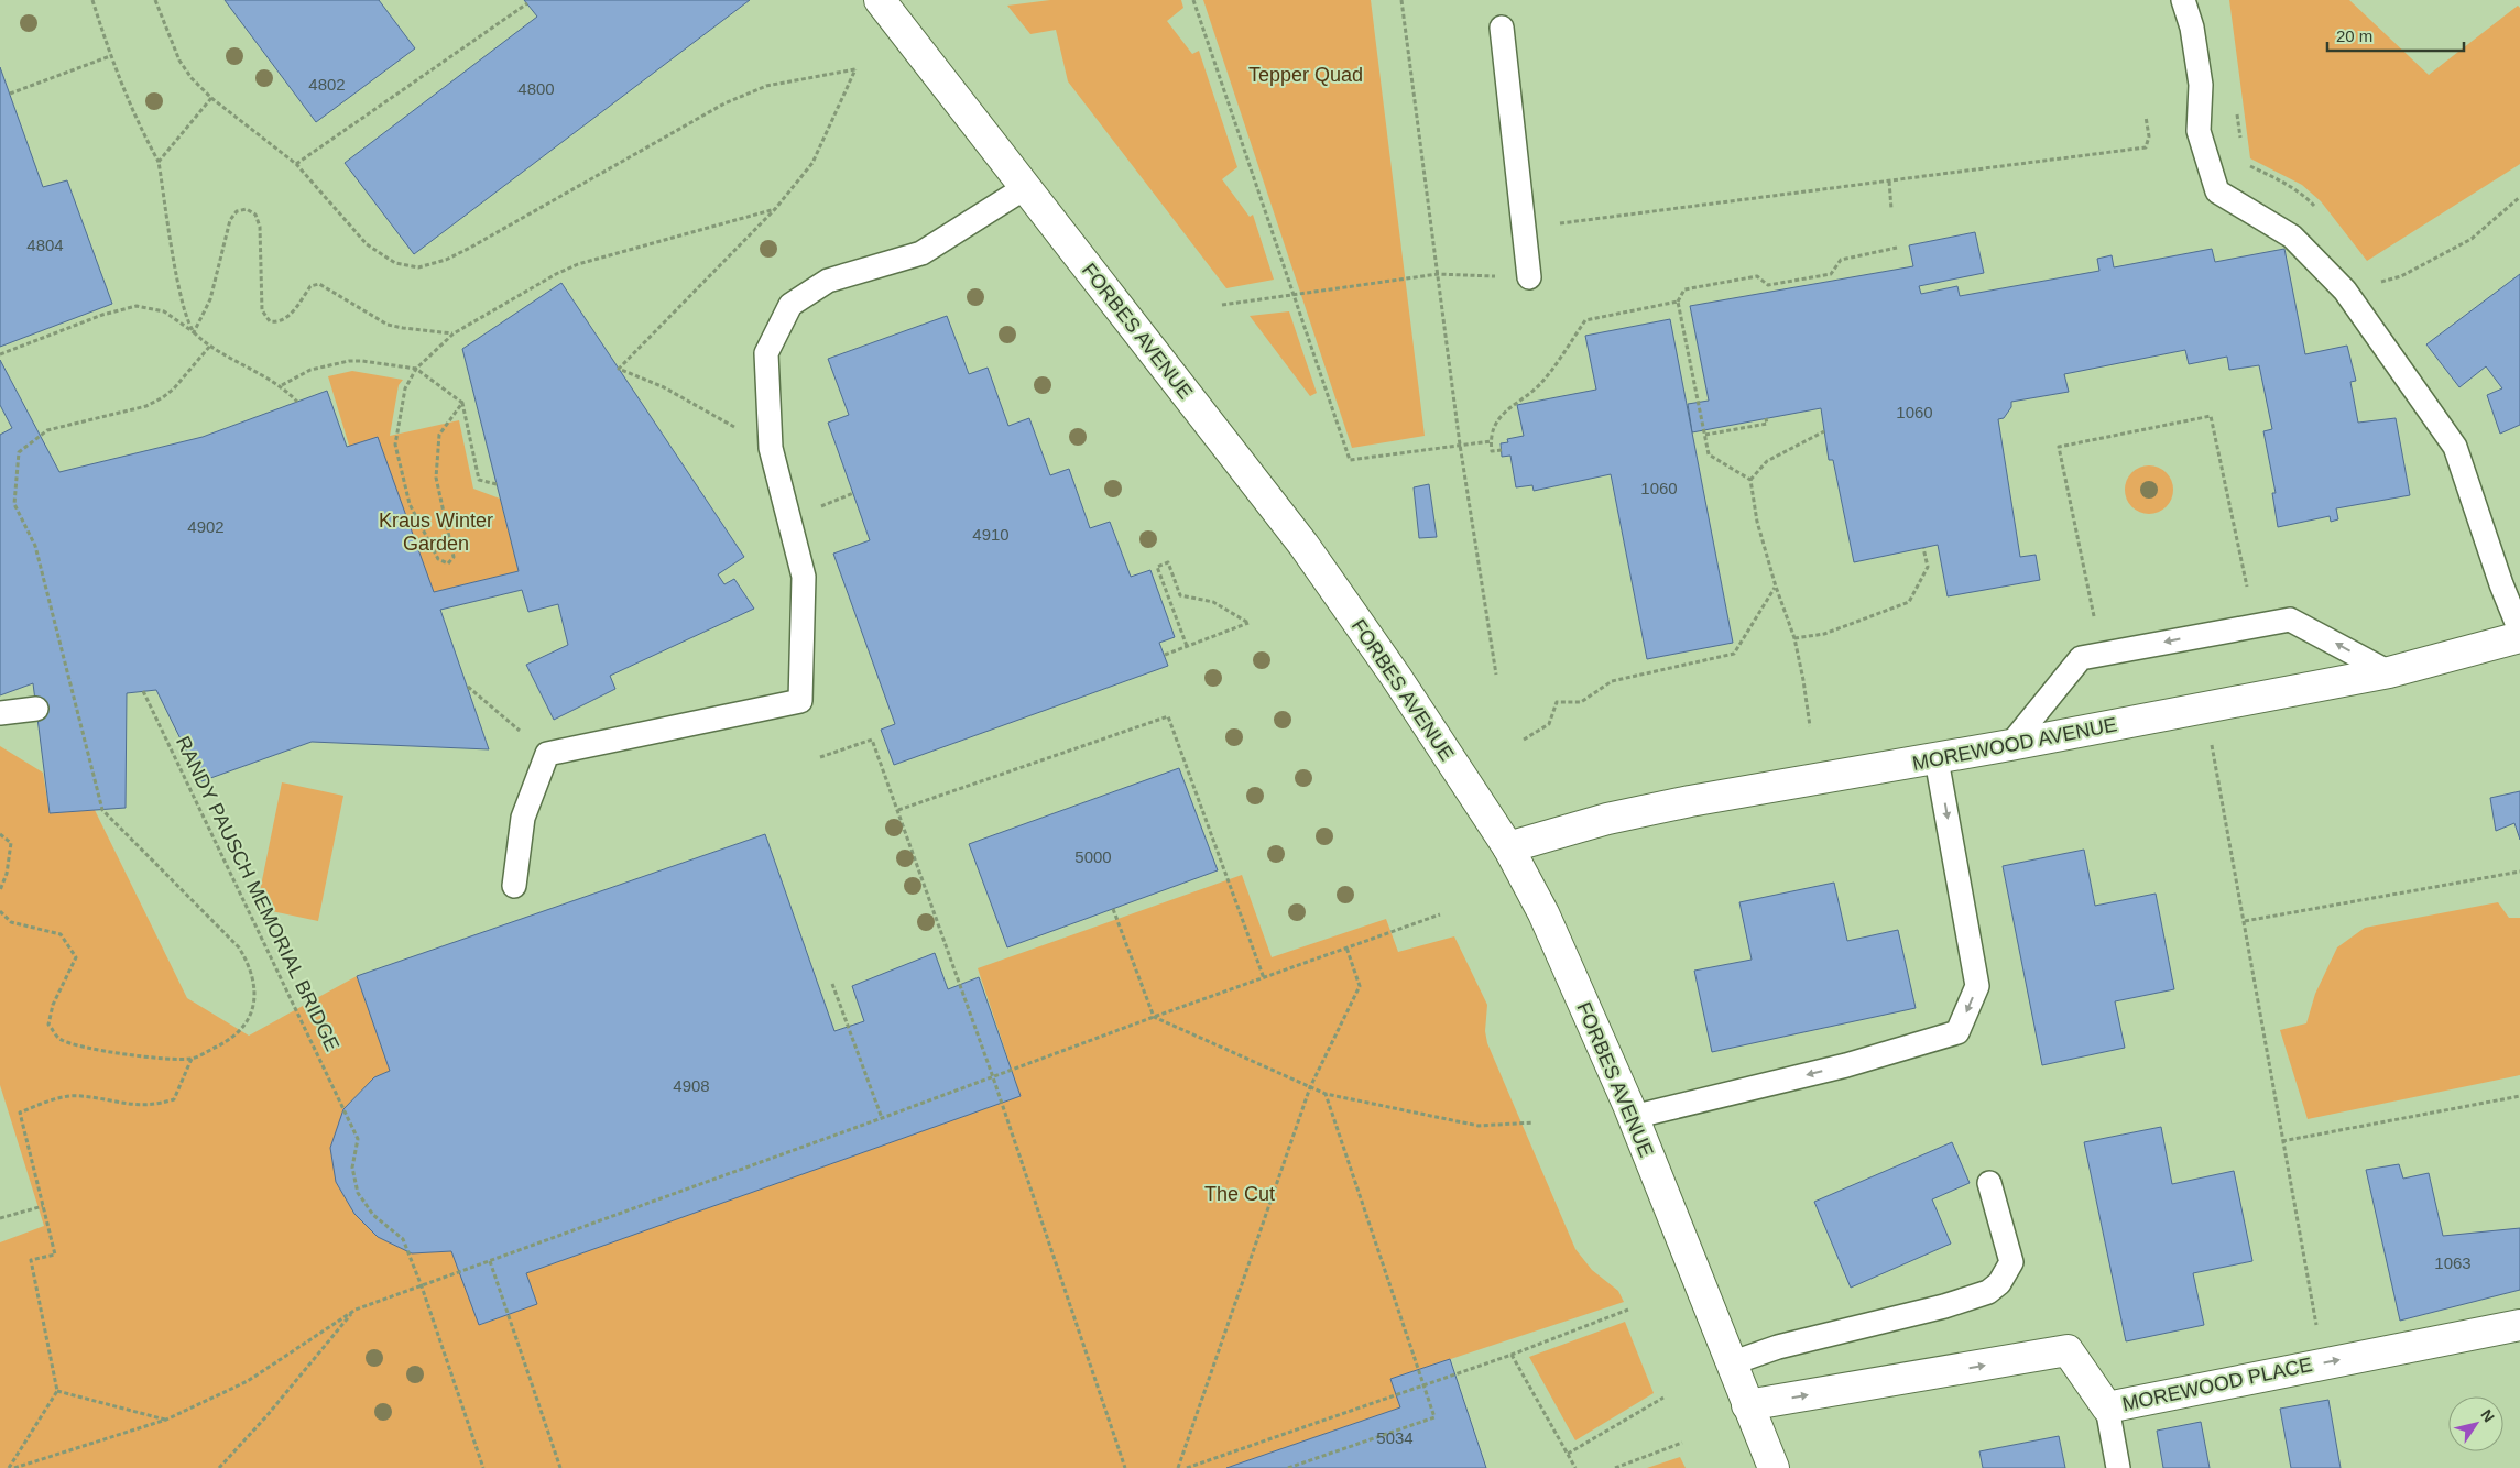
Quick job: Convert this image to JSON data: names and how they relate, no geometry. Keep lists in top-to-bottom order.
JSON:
{
  "streets": {
    "main road": ["FORBES AVENUE", "MOREWOOD AVENUE", "MOREWOOD PLACE"],
    "path": ["RANDY PAUSCH MEMORIAL BRIDGE"]
  },
  "crossings": [
    ["FORBES AVENUE", "MOREWOOD AVENUE"],
    ["FORBES AVENUE", "MOREWOOD PLACE"]
  ],
  "one_way": ["MOREWOOD PLACE"],
  "parks": ["Tepper Quad", "Kraus Winter Garden", "The Cut"],
  "house_numbers": [
    "4802",
    "4800",
    "4804",
    "1060",
    "1060",
    "4902",
    "4910",
    "5000",
    "4908",
    "1063",
    "5034"
  ],
  "scale_bar": "20 m",
  "north": "top right"
}
